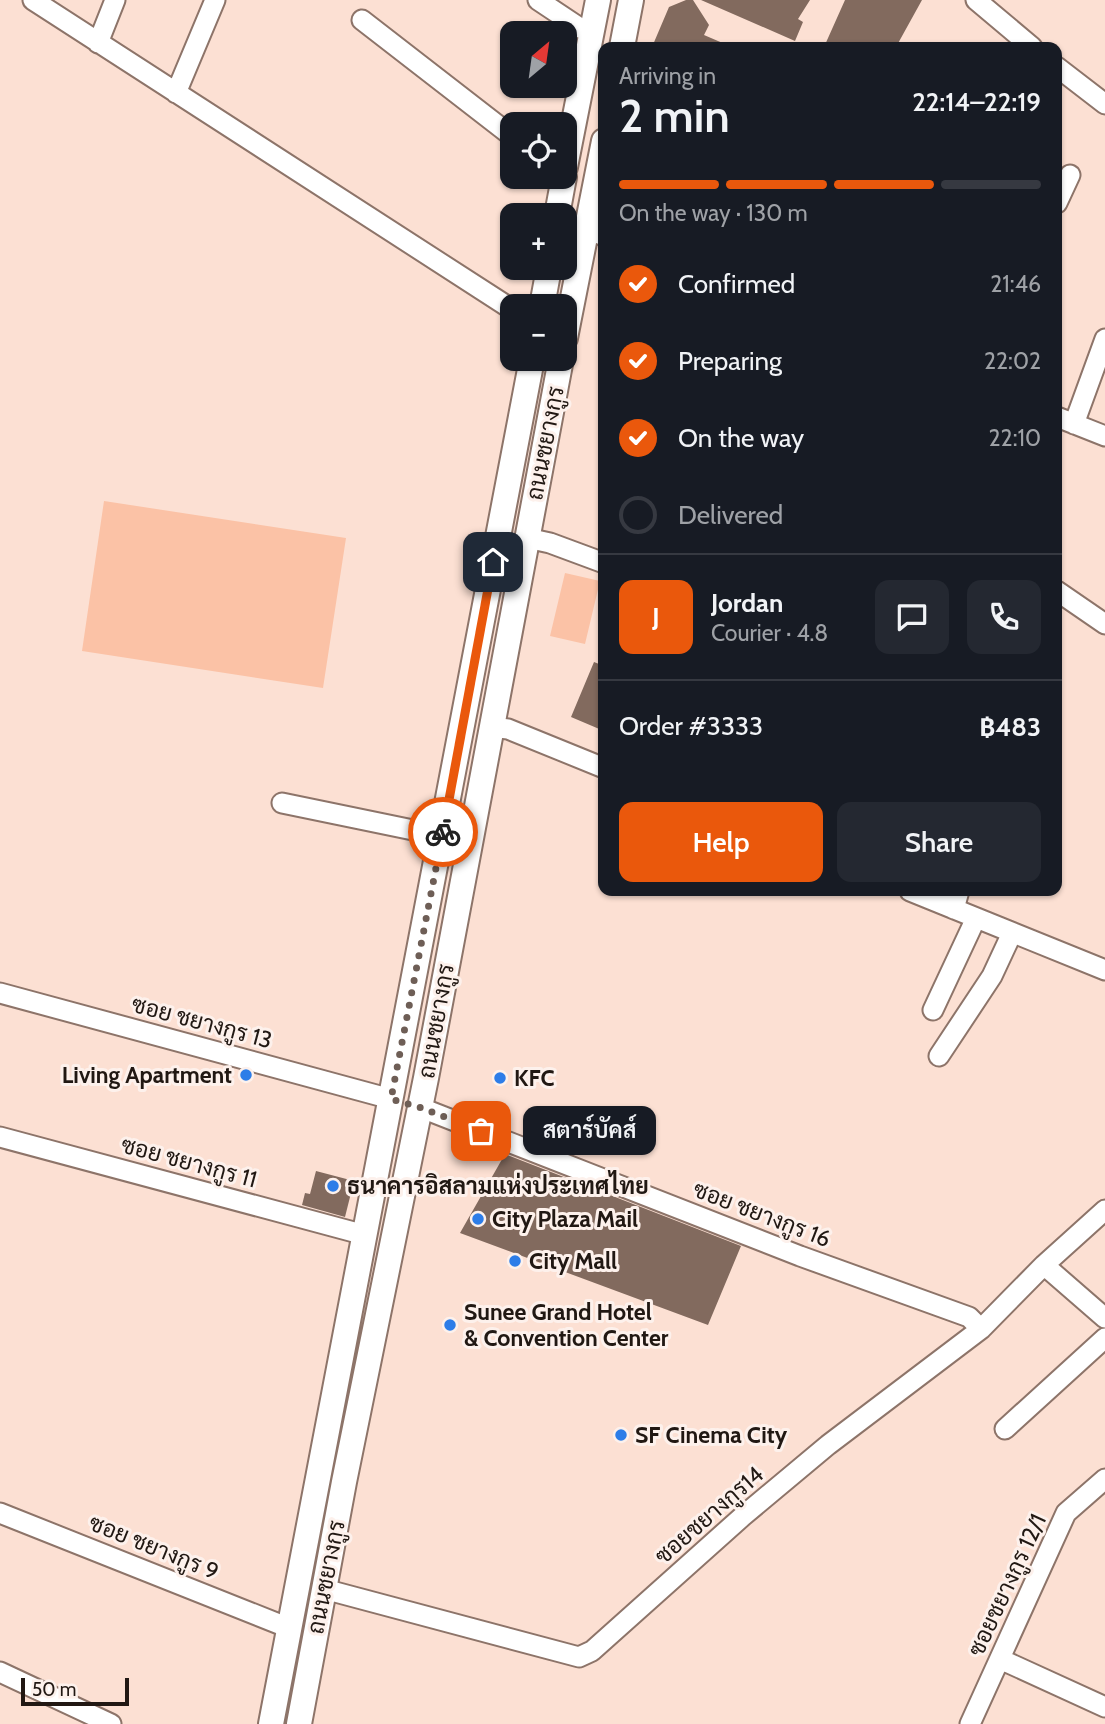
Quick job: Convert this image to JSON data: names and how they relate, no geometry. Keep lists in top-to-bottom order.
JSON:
{
  "streets": {
    "main road": ["ถนนชยางกูร"],
    "street": [
      "ซอย ชยางกูร 13",
      "ซอย ชยางกูร 11",
      "ซอย ชยางกูร 16",
      "ซอยชยางกูร14",
      "ซอย ชยางกูร 9",
      "ซอยชยางกูร 12/1"
    ]
  },
  "crossings": [
    ["ถนนชยางกูร", "ซอย ชยางกูร 13"],
    ["ถนนชยางกูร", "ซอย ชยางกูร 11"],
    ["ถนนชยางกูร", "ซอย ชยางกูร 16"],
    ["ถนนชยางกูร", "ซอยชยางกูร14"],
    ["ถนนชยางกูร", "ซอย ชยางกูร 9"],
    ["ซอย ชยางกูร 16", "ซอยชยางกูร14"]
  ],
  "places": [
    "Living Apartment",
    "KFC",
    "สตาร์บัคส์",
    "ธนาคารอิสลามแห่งประเทศไทย",
    "City Plaza Mail",
    "City Mall",
    "Sunee Grand Hotel & Convention Center",
    "SF Cinema City"
  ],
  "scale_bar": "50 m",
  "north": "top right",
  "page": {
    "map_buttons": ["+", "−"],
    "heading": ["2 min", "Arriving in", "22:14–22:19"],
    "panel": [
      "Jordan",
      "Courier · 4.8",
      "Order #3333",
      "฿483"
    ],
    "bar": "On the way · 130 m",
    "list": [
      ["Confirmed", "21:46"],
      ["Preparing", "22:02"],
      ["On the way", "22:10"],
      "Delivered"
    ],
    "round": "J",
    "buttons": ["Help", "Share"],
    "bubble": "สตาร์บัคส์",
    "scale": "50 m"
  }
}
